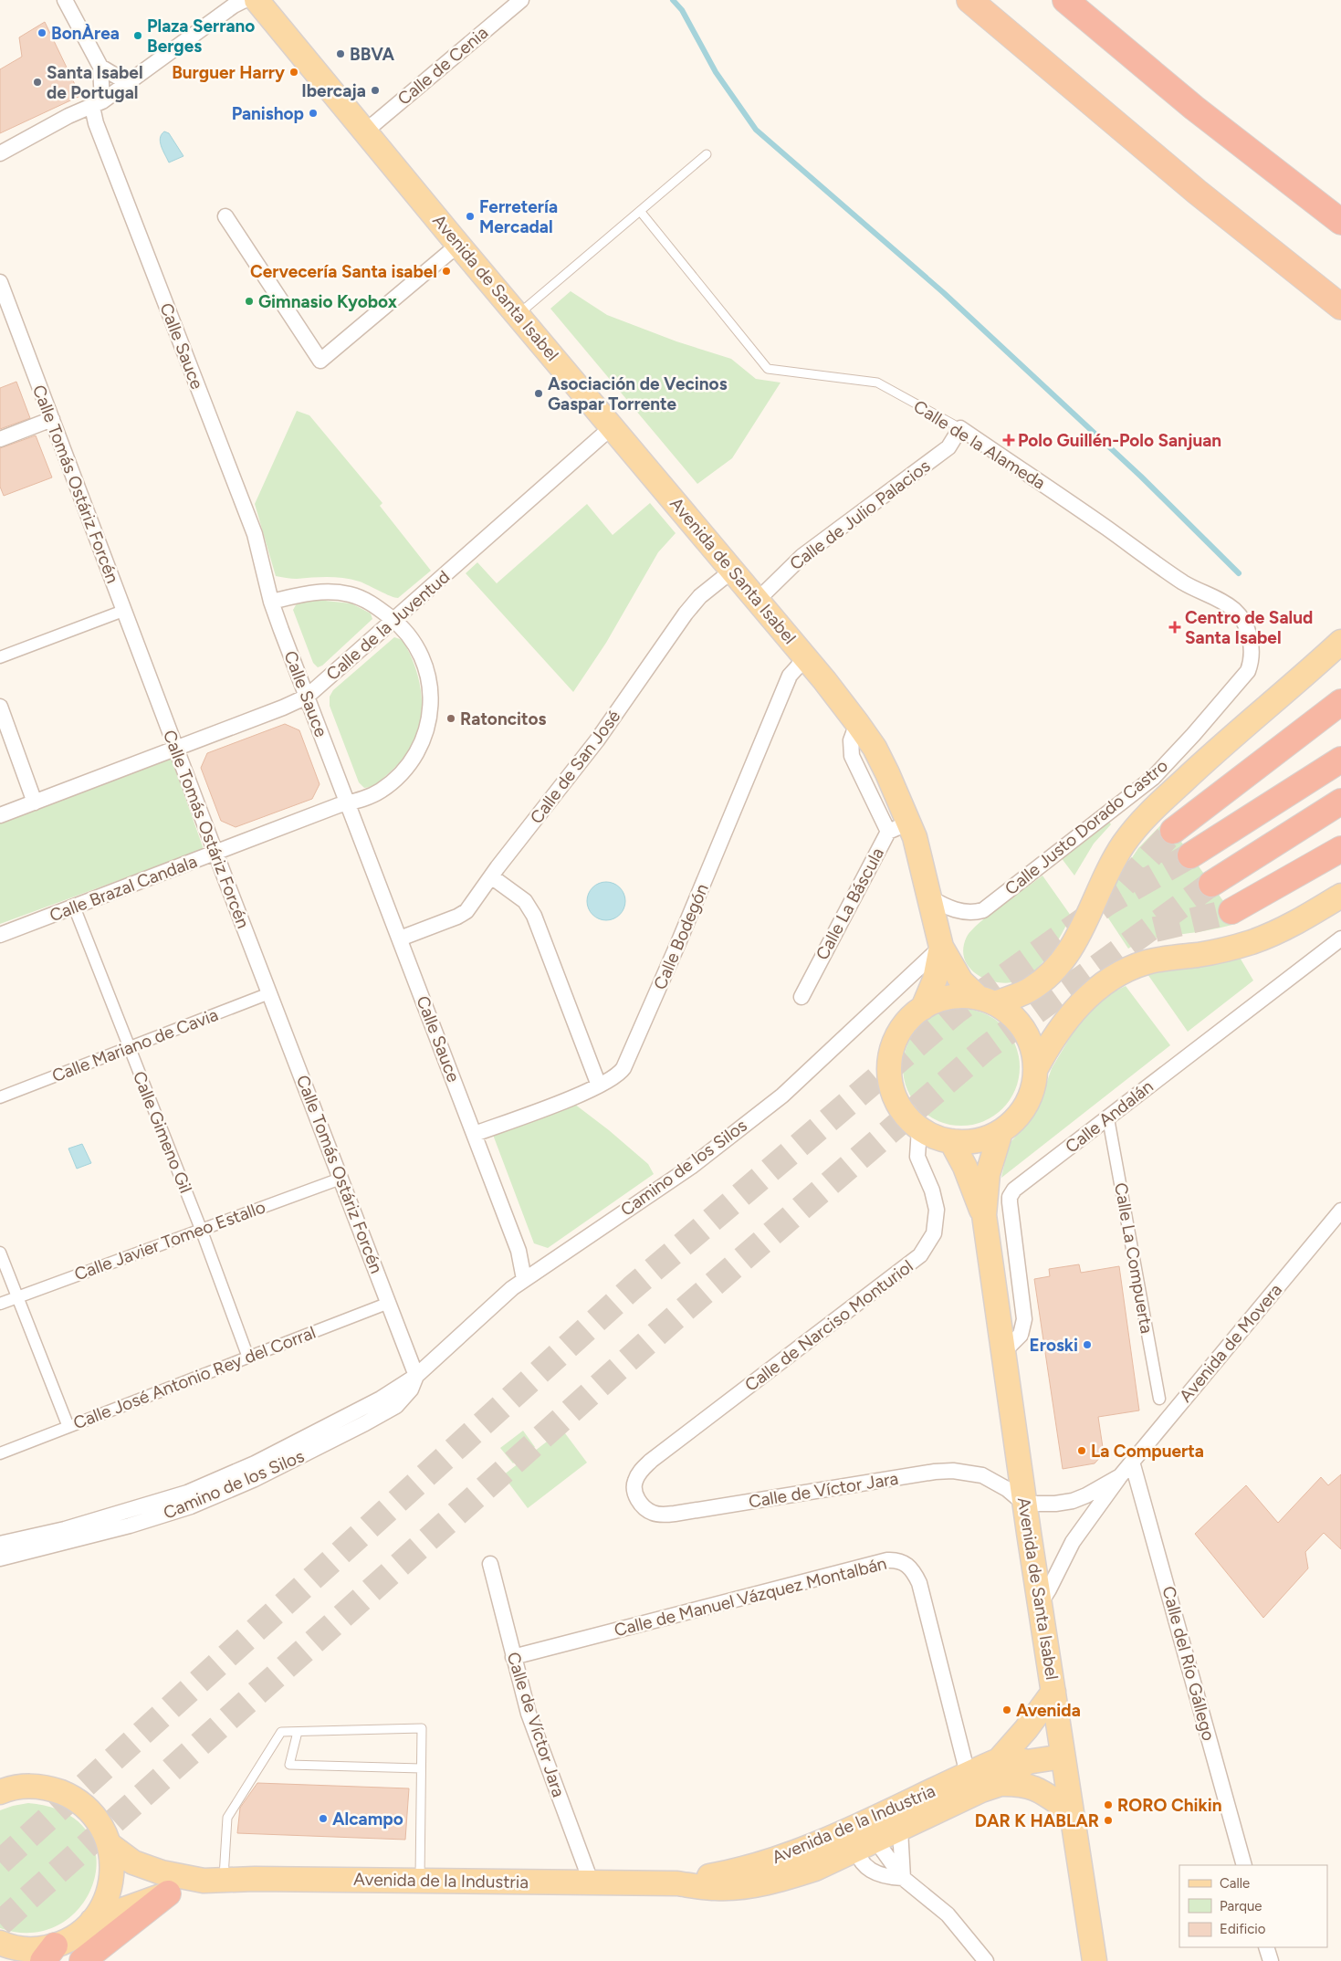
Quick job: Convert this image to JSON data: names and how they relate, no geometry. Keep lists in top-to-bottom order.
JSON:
{
  "streets": {
    "main road": ["Avenida de Santa Isabel", "Avenida de la Industria"],
    "street": [
      "Calle de Cenia",
      "Calle Sauce",
      "Calle de la Alameda",
      "Calle Tomás Ostáriz Forcén",
      "Calle de Julio Palacios",
      "Calle de la Juventud",
      "Calle de San José",
      "Calle Justo Dorado Castro",
      "Calle Brazal Candala",
      "Calle La Báscula",
      "Calle Bodegón",
      "Calle Mariano de Cavia",
      "Calle Andalán",
      "Calle Gimeno Gil",
      "Camino de los Silos",
      "Calle Javier Tomeo Estallo",
      "Calle La Compuerta",
      "Calle de Narciso Monturiol",
      "Avenida de Movera",
      "Calle José Antonio Rey del Corral",
      "Calle de Víctor Jara",
      "Calle de Manuel Vázquez Montalbán",
      "Calle del Río Gállego"
    ]
  },
  "crossings": [
    ["Calle de Cenia", "Avenida de Santa Isabel"],
    ["Avenida de Santa Isabel", "Calle de Julio Palacios"],
    ["Avenida de Santa Isabel", "Calle de la Juventud"],
    ["Avenida de Santa Isabel", "Calle de San José"],
    ["Avenida de Santa Isabel", "Calle Justo Dorado Castro"],
    ["Avenida de Santa Isabel", "Calle La Báscula"],
    ["Avenida de Santa Isabel", "Calle Bodegón"],
    ["Avenida de Santa Isabel", "Calle Andalán"],
    ["Avenida de Santa Isabel", "Camino de los Silos"],
    ["Avenida de Santa Isabel", "Calle de Narciso Monturiol"],
    ["Avenida de Santa Isabel", "Avenida de Movera"],
    ["Avenida de Santa Isabel", "Calle de Víctor Jara"],
    ["Avenida de Santa Isabel", "Avenida de la Industria"],
    ["Calle Sauce", "Calle de la Juventud"],
    ["Calle Sauce", "Calle de San José"],
    ["Calle Sauce", "Calle Brazal Candala"],
    ["Calle Sauce", "Calle Bodegón"],
    ["Calle Sauce", "Camino de los Silos"],
    ["Calle de la Alameda", "Calle de Julio Palacios"],
    ["Calle de la Alameda", "Calle Justo Dorado Castro"],
    ["Calle Tomás Ostáriz Forcén", "Calle de la Juventud"],
    ["Calle Tomás Ostáriz Forcén", "Calle Brazal Candala"],
    ["Calle Tomás Ostáriz Forcén", "Calle Mariano de Cavia"],
    ["Calle Tomás Ostáriz Forcén", "Camino de los Silos"],
    ["Calle Tomás Ostáriz Forcén", "Calle Javier Tomeo Estallo"],
    ["Calle Tomás Ostáriz Forcén", "Calle José Antonio Rey del Corral"],
    ["Calle de la Juventud", "Calle Brazal Candala"],
    ["Calle Brazal Candala", "Calle Gimeno Gil"],
    ["Calle Mariano de Cavia", "Calle Gimeno Gil"],
    ["Calle Andalán", "Calle La Compuerta"],
    ["Calle Gimeno Gil", "Calle Javier Tomeo Estallo"],
    ["Calle Gimeno Gil", "Calle José Antonio Rey del Corral"],
    ["Calle de Narciso Monturiol", "Calle de Víctor Jara"],
    ["Avenida de Movera", "Calle de Víctor Jara"],
    ["Avenida de Movera", "Calle del Río Gállego"],
    ["Calle de Víctor Jara", "Calle de Manuel Vázquez Montalbán"],
    ["Calle de Víctor Jara", "Avenida de la Industria"],
    ["Calle de Manuel Vázquez Montalbán", "Avenida de la Industria"]
  ],
  "places": {
    "other": [
      "BonÀrea",
      "Plaza Serrano Berges",
      "BBVA",
      "Burguer Harry",
      "Santa Isabel de Portugal",
      "Ibercaja",
      "Panishop",
      "Ferretería Mercadal",
      "Cervecería Santa isabel",
      "Gimnasio Kyobox",
      "Asociación de Vecinos Gaspar Torrente",
      "Ratoncitos",
      "Eroski",
      "La Compuerta",
      "Avenida",
      "RORO Chikin",
      "Alcampo",
      "DAR K HABLAR"
    ],
    "health": ["Polo Guillén-Polo Sanjuan", "Centro de Salud Santa Isabel"]
  },
  "legend": ["Calle", "Parque", "Edificio"]
}
